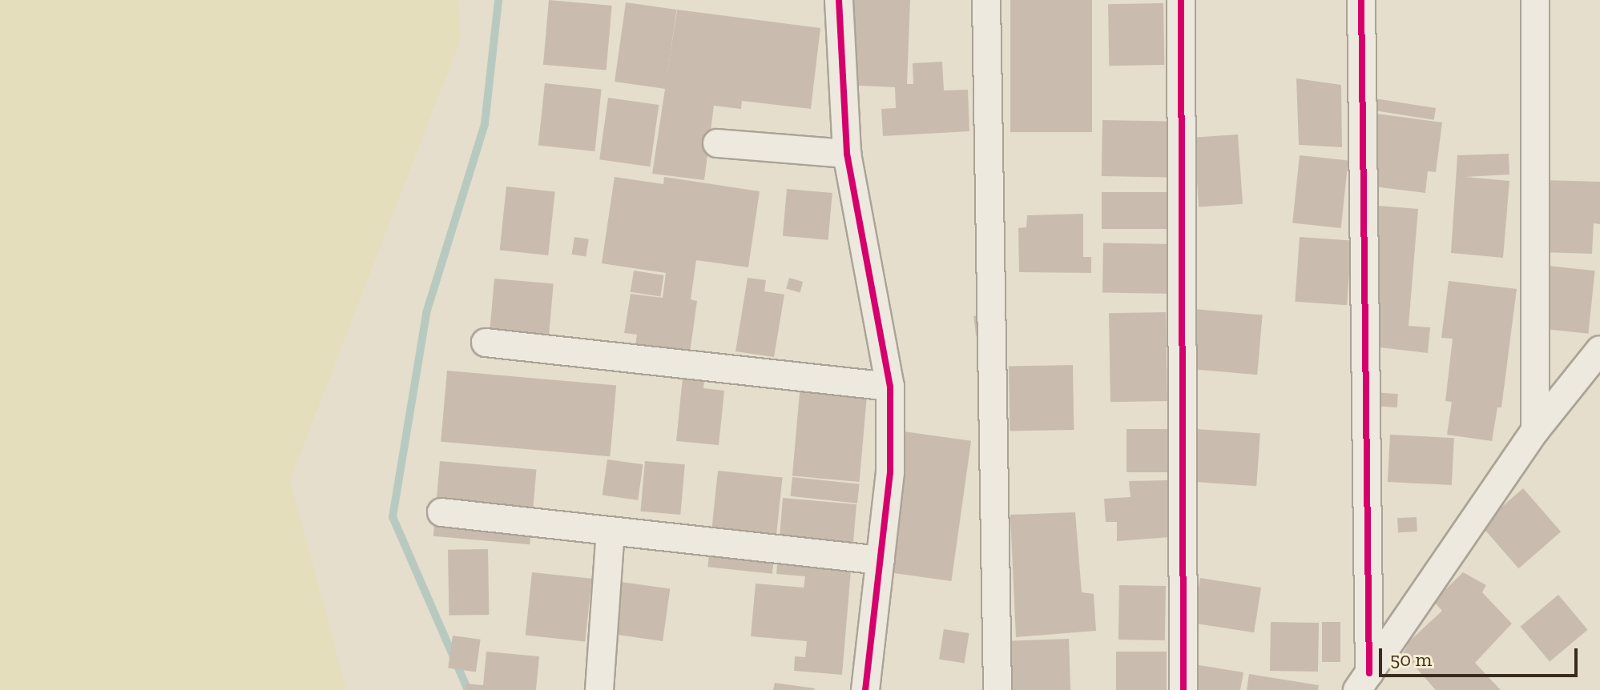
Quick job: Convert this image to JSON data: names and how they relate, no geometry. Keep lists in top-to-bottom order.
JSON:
{
  "scale_bar": "50 m"
}
